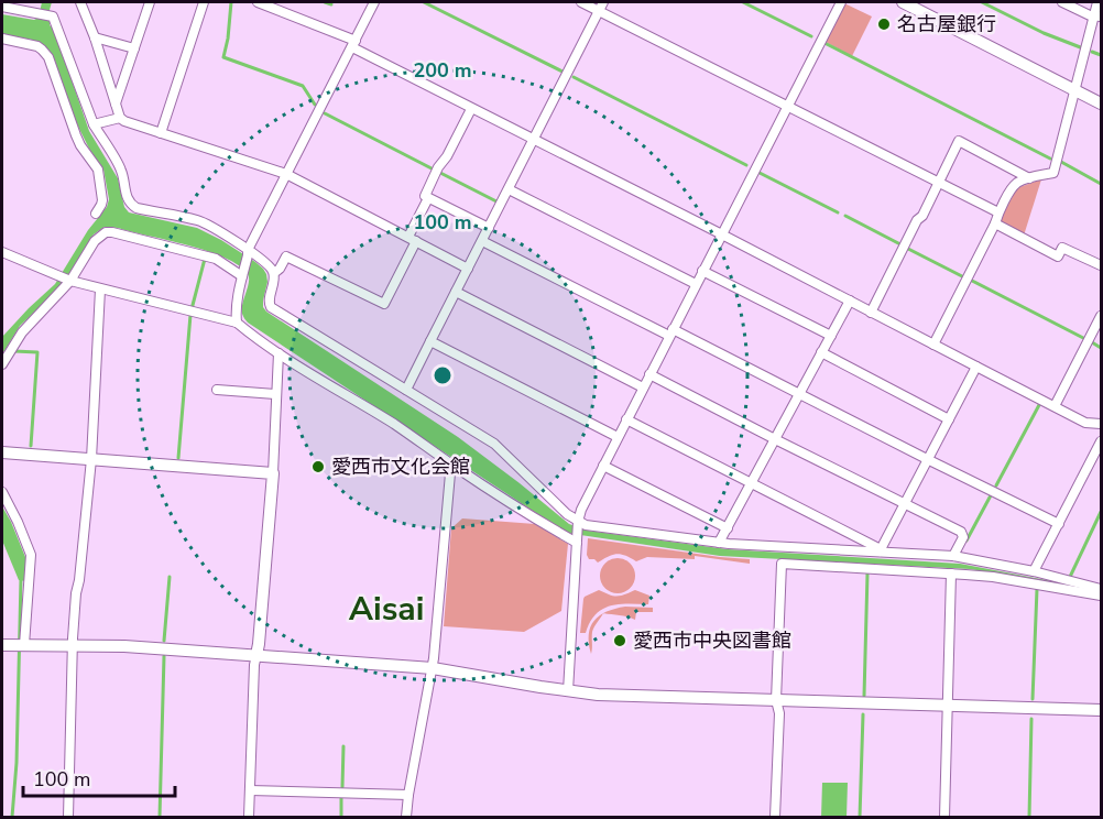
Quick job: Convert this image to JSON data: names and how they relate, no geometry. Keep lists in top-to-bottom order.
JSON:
{
  "districts": ["Aisai"],
  "places": ["名古屋銀行", "愛西市文化会館", "愛西市中央図書館"],
  "scale_bar": "100 m",
  "rings": ["200 m", "100 m"]
}
